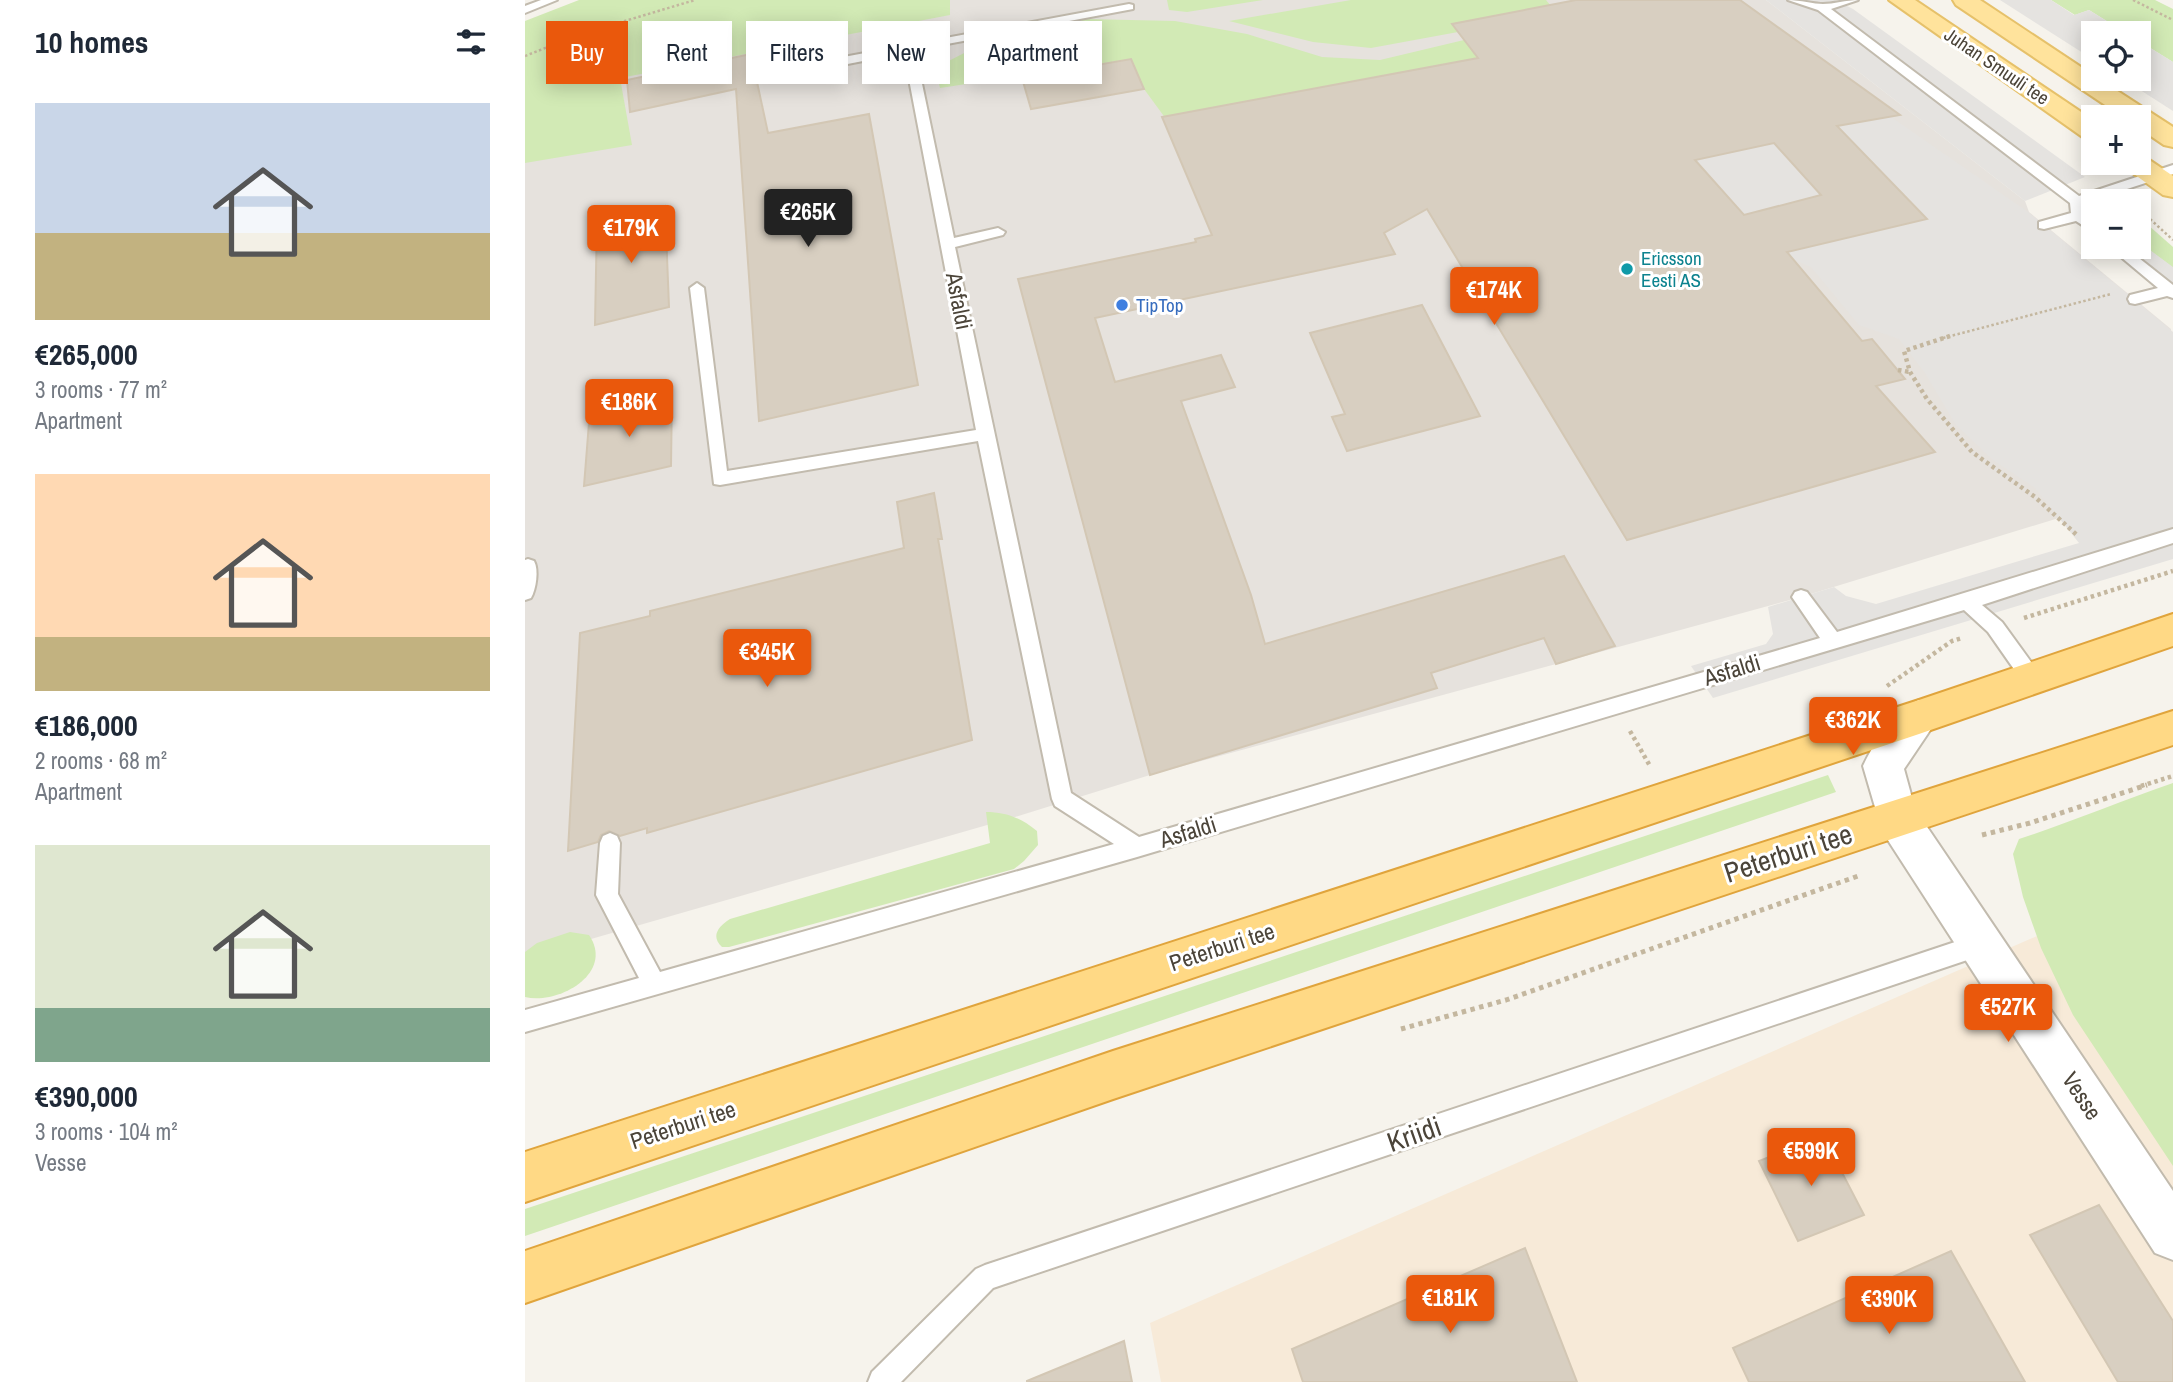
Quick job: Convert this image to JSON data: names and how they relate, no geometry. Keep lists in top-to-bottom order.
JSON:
{
  "streets": {
    "highway": ["Peterburi tee"],
    "main road": ["Juhan Smuuli tee"],
    "street": ["Vesse"],
    "lane": ["Asfaldi", "Kriidi"]
  },
  "crossings": [
    ["Peterburi tee", "Vesse"],
    ["Vesse", "Kriidi"]
  ],
  "places": ["Ericsson Eesti AS", "TipTop"],
  "page": {
    "heading": "10 homes",
    "map_buttons": ["+", "−"],
    "chip": [
      "Buy",
      "Rent",
      "Filters",
      "New",
      "Apartment"
    ],
    "list": [
      {
        "name": "€265,000",
        "note": "3 rooms · 77 m² · Apartment"
      },
      {
        "name": "€186,000",
        "note": "2 rooms · 68 m² · Apartment"
      },
      {
        "name": "€390,000",
        "note": "3 rooms · 104 m² · Vesse"
      }
    ],
    "price": [
      "€265K",
      "€179K",
      "€174K",
      "€186K",
      "€345K",
      "€362K",
      "€527K",
      "€599K",
      "€181K",
      "€390K"
    ]
  }
}
